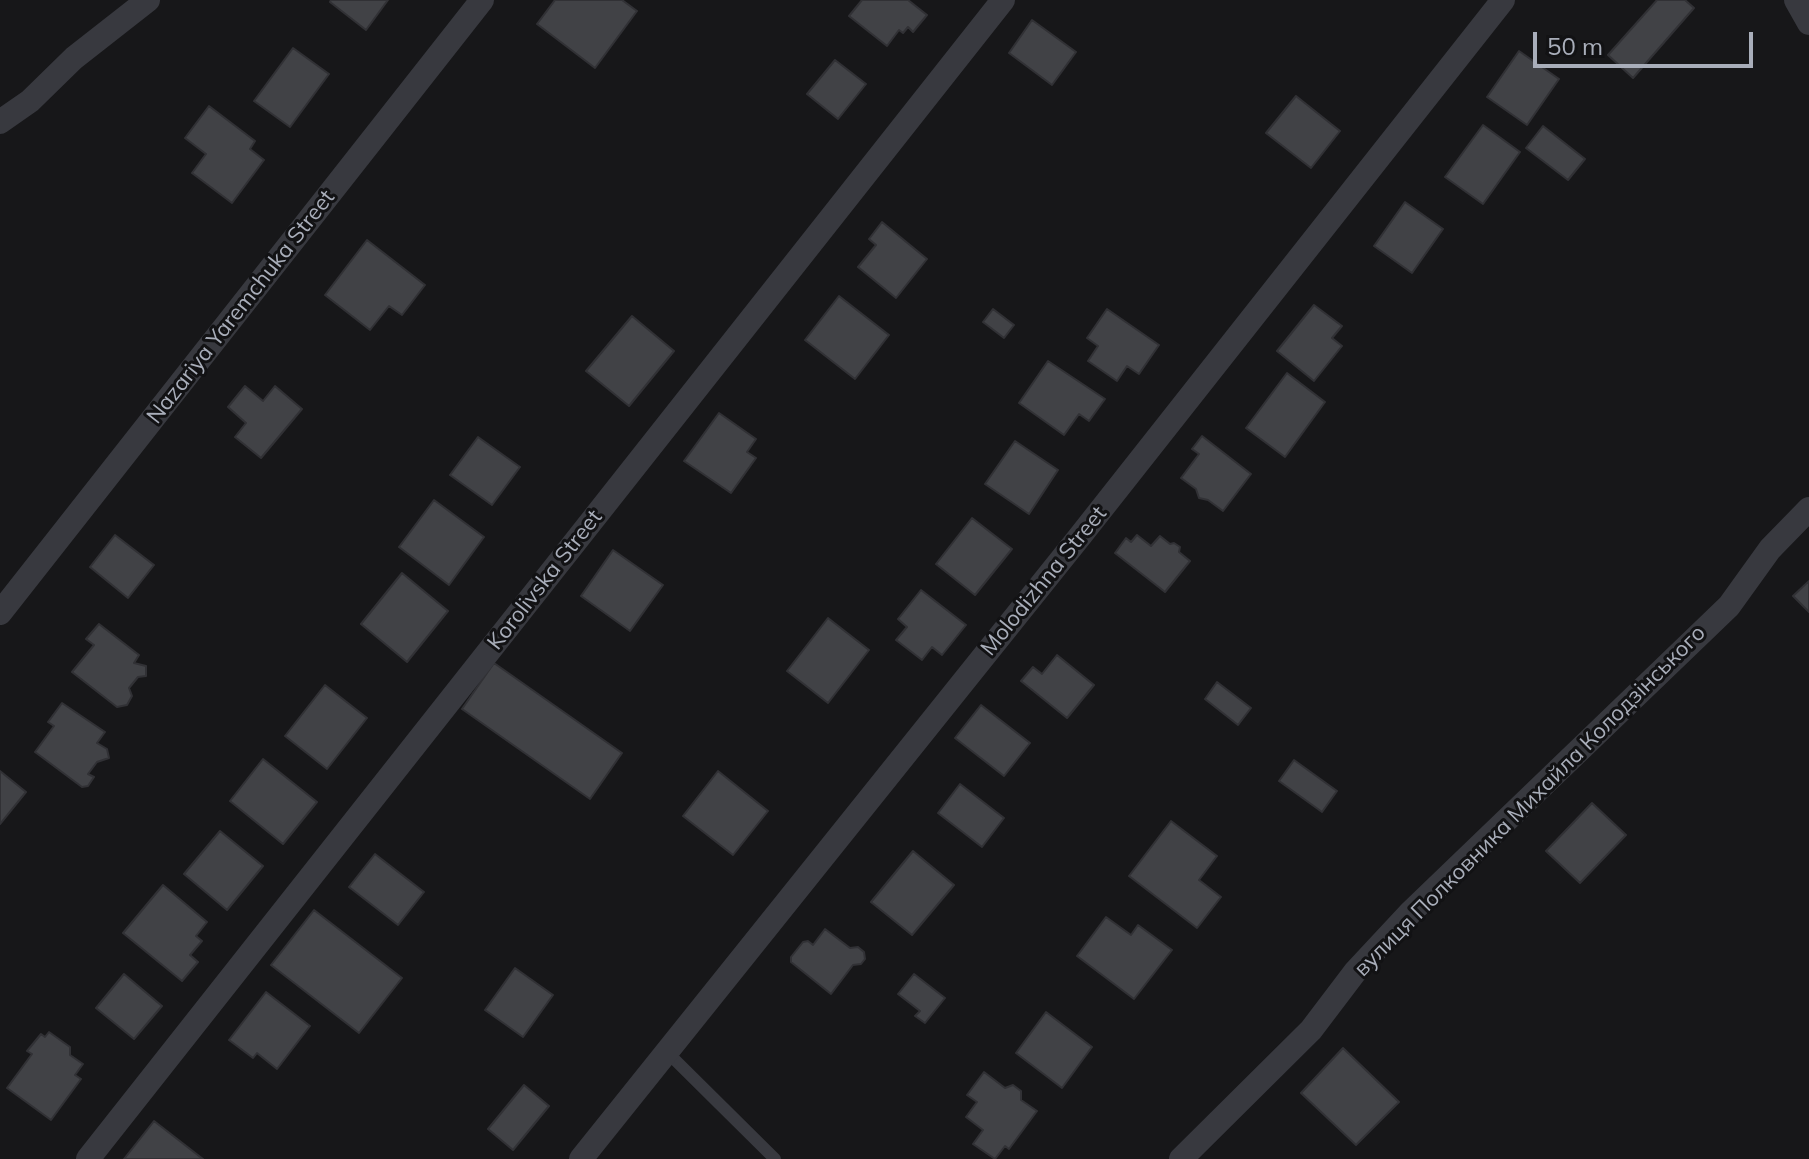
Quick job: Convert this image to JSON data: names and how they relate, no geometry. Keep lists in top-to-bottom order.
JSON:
{
  "streets": {
    "street": [
      "Nazariya Yaremchuka Street",
      "Korolivska Street",
      "Molodizhna Street",
      "вулиця Полковника Михайла Колодзінського"
    ]
  },
  "scale_bar": "50 m"
}
